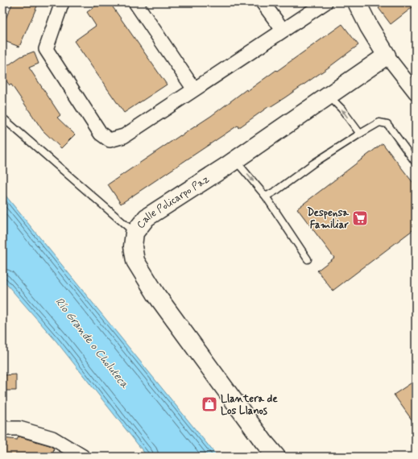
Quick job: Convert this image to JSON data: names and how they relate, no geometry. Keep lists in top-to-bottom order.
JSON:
{
  "streets": {
    "street": ["Calle Policarpo Paz"]
  },
  "water": ["Río Grande o Choluteca"],
  "places": {
    "supermarket": ["Despensa Familiar"],
    "shop": ["Llantera de Los Llanos"]
  }
}
